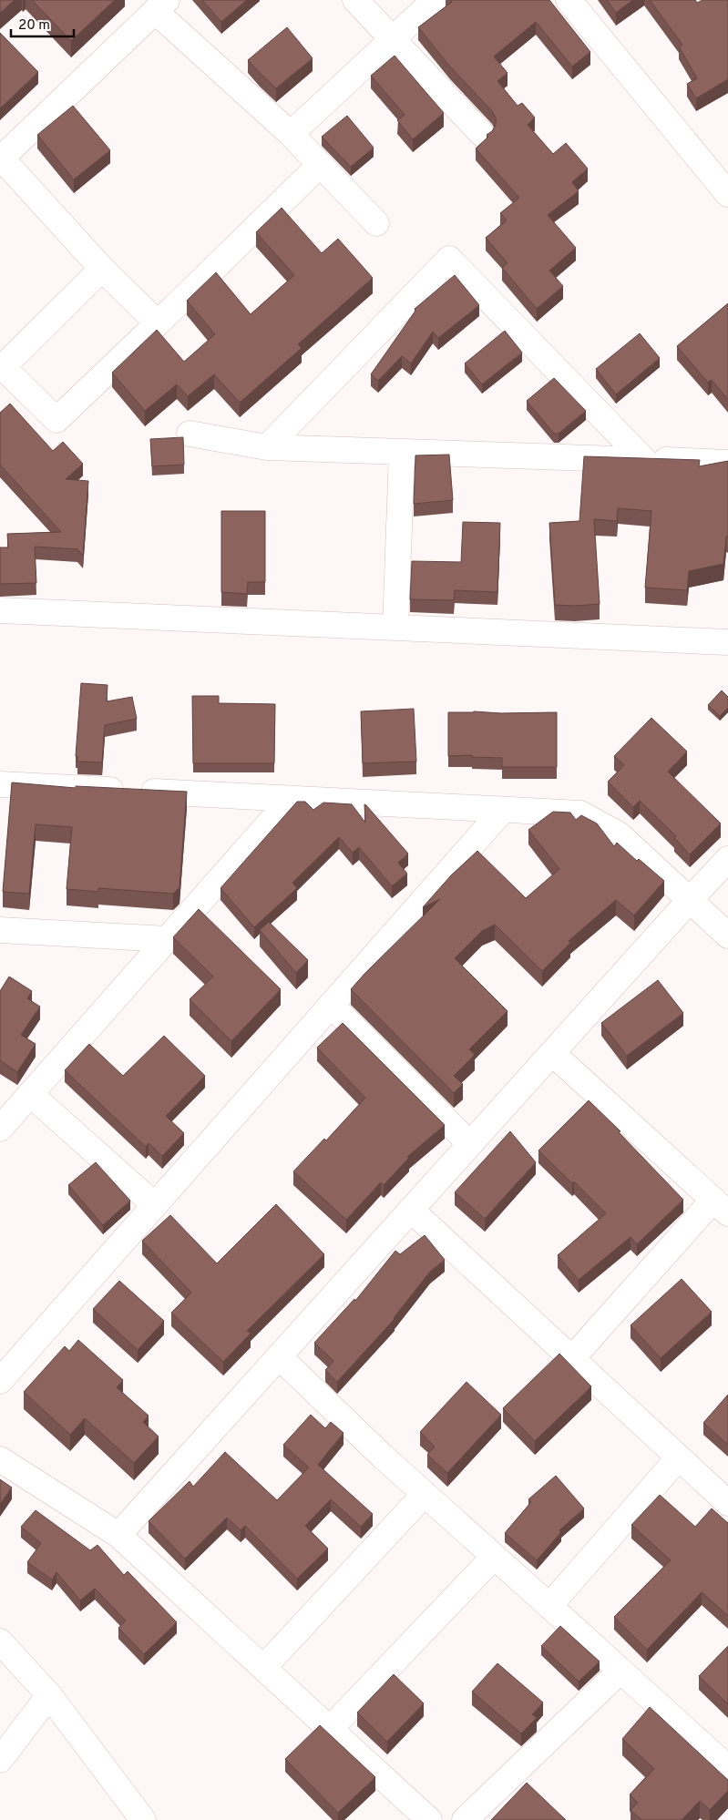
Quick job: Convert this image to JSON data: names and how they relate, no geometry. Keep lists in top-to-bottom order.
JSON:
{
  "scale_bar": "20 m"
}
